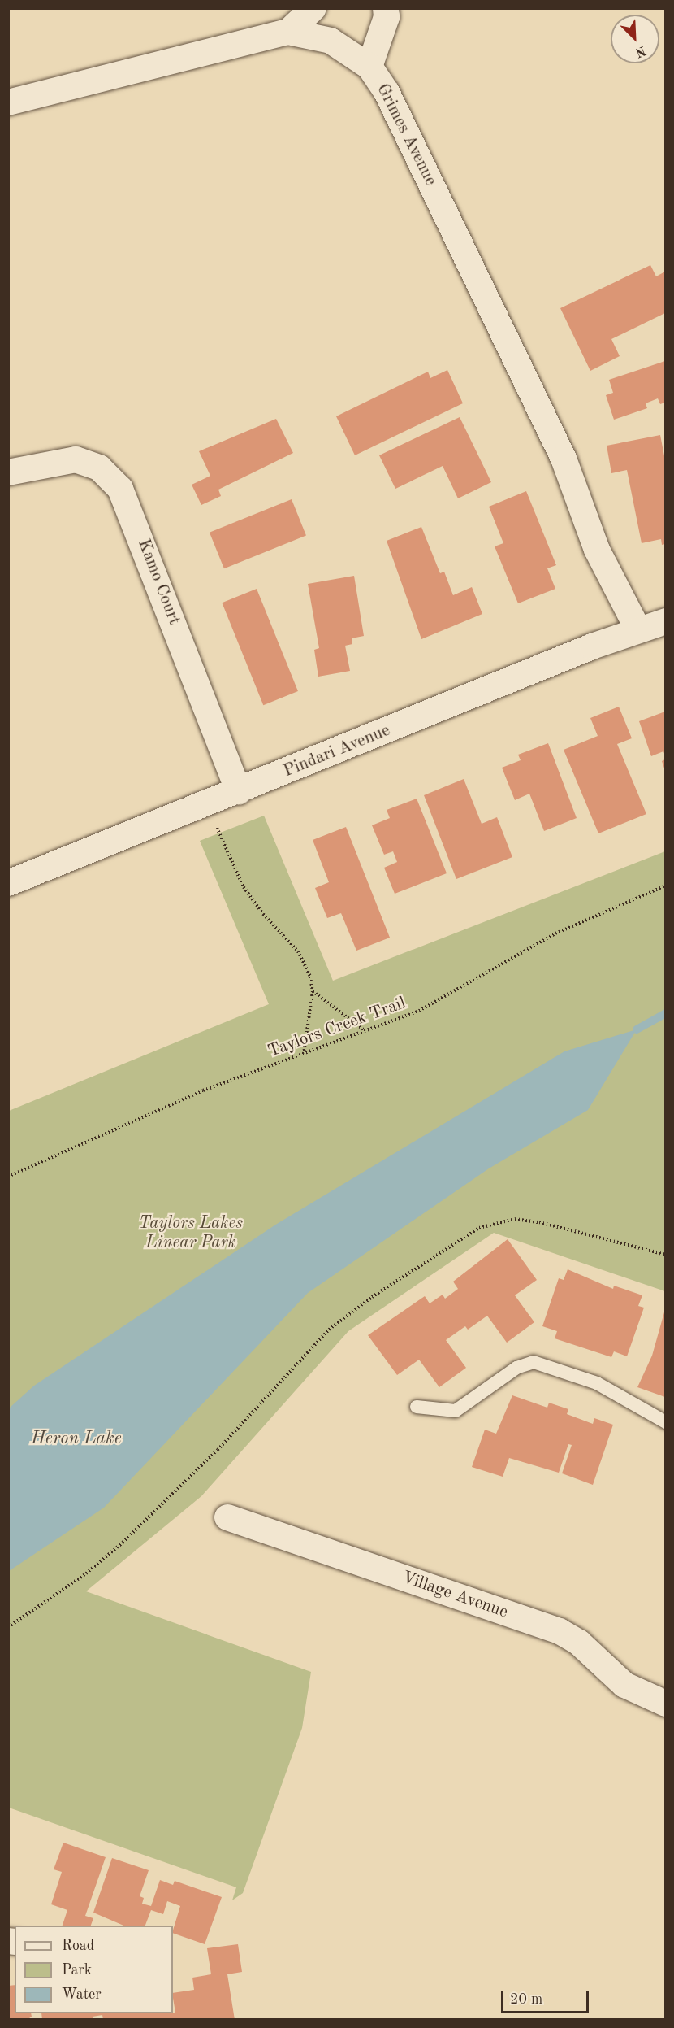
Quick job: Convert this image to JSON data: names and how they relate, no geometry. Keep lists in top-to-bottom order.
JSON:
{
  "streets": {
    "street": [
      "Grimes Avenue",
      "Kamo Court",
      "Pindari Avenue",
      "Village Avenue"
    ],
    "path": ["Taylors Creek Trail"]
  },
  "crossings": [
    ["Grimes Avenue", "Pindari Avenue"],
    ["Kamo Court", "Pindari Avenue"]
  ],
  "water": ["Heron Lake"],
  "parks": ["Taylors Lakes Linear Park"],
  "legend": ["Road", "Park", "Water"],
  "scale_bar": "20 m",
  "north": "bottom right"
}
